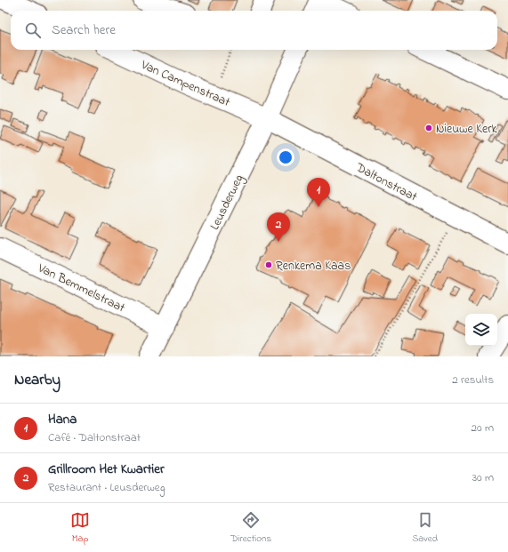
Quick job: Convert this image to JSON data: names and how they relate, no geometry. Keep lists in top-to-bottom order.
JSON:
{
  "streets": {
    "street": [
      "Van Campenstraat",
      "Daltonstraat",
      "Leusderweg",
      "Van Bemmelstraat"
    ]
  },
  "crossings": [
    ["Van Campenstraat", "Daltonstraat"],
    ["Van Campenstraat", "Leusderweg"],
    ["Daltonstraat", "Leusderweg"],
    ["Leusderweg", "Van Bemmelstraat"]
  ],
  "places": ["Nieuwe Kerk", "Renkema Kaas"],
  "page": {
    "search": "Search here",
    "pins": ["1", "2"],
    "heading": ["Nearby", "2 results"],
    "list": [
      {
        "mark": "1",
        "name": "Hana",
        "note": "Café · Daltonstraat",
        "value": "20 m"
      },
      {
        "mark": "2",
        "name": "Grillroom Het Kwartier",
        "note": "Restaurant · Leusderweg",
        "value": "30 m"
      }
    ],
    "nav": ["Map", "Directions", "Saved"]
  }
}
